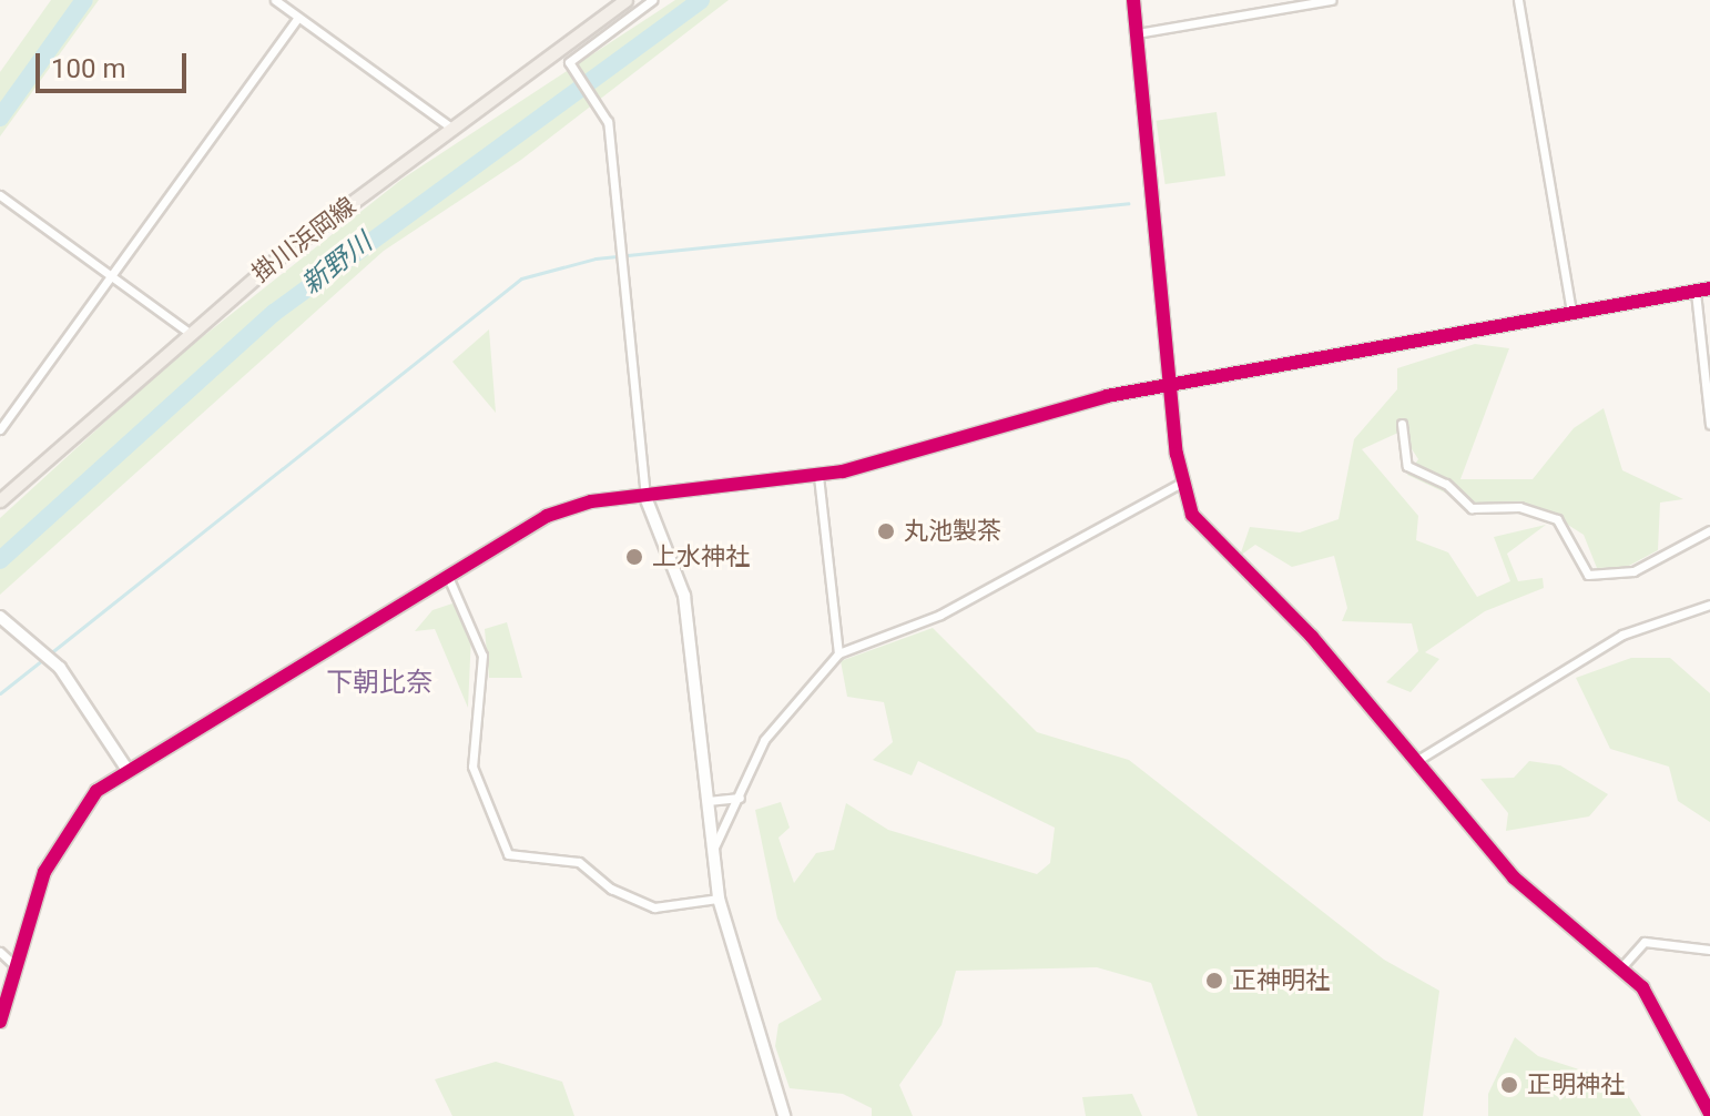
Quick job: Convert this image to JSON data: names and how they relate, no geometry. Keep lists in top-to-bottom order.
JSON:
{
  "streets": {
    "main road": ["掛川浜岡線"]
  },
  "districts": ["下朝比奈"],
  "water": ["新野川"],
  "places": [
    "丸池製茶",
    "上水神社",
    "正神明社",
    "正明神社"
  ],
  "scale_bar": "100 m"
}
